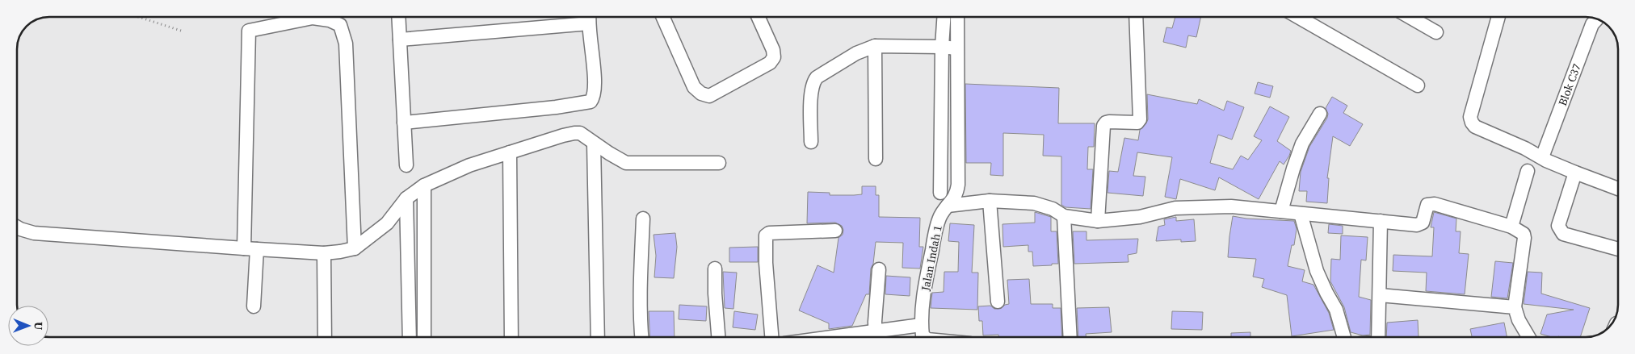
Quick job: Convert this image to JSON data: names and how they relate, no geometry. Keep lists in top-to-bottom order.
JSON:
{
  "streets": {
    "street": ["Blok C37", "Jalan Indah 1"]
  },
  "north": "right"
}
